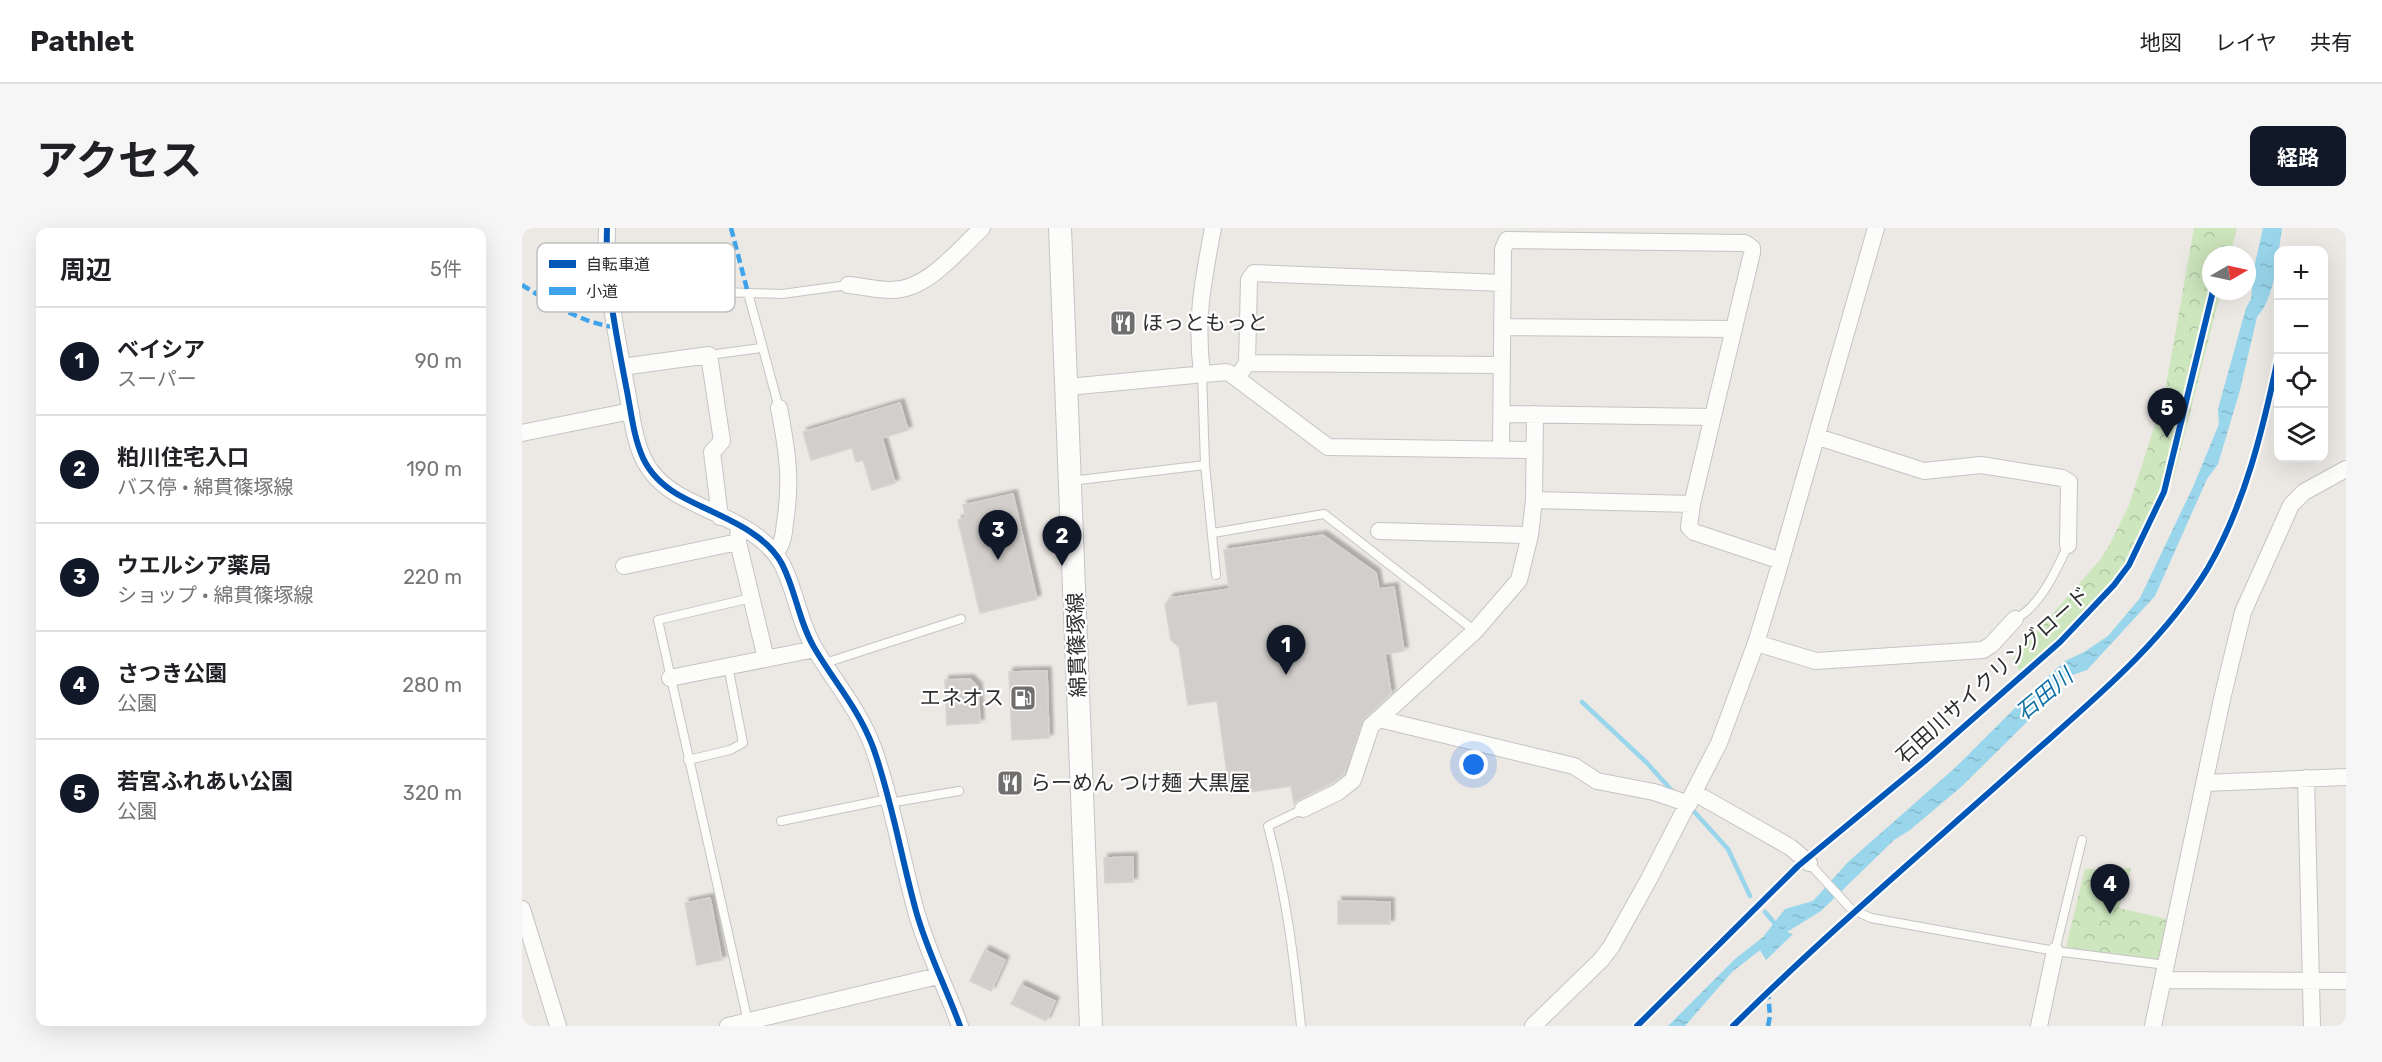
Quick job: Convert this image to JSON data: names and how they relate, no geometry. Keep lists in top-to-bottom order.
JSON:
{
  "streets": {
    "main road": ["綿貫篠塚線"],
    "cycle path": ["石田川サイクリングロード"]
  },
  "water": ["石田川"],
  "places": {
    "restaurant": ["ほっともっと", "らーめん つけ麺 大黒屋"],
    "fuel station": ["エネオス"]
  },
  "legend": ["自転車道", "小道"],
  "north": "right",
  "page": {
    "header": "Pathlet",
    "nav": ["地図", "レイヤ", "共有"],
    "title": "アクセス",
    "buttons": "経路",
    "heading": ["周辺", "5件"],
    "map_buttons": ["+", "−"],
    "list": [
      {
        "mark": "1",
        "name": "ベイシア",
        "note": "スーパー",
        "value": "90 m"
      },
      {
        "mark": "2",
        "name": "粕川住宅入口",
        "note": "バス停 · 綿貫篠塚線",
        "value": "190 m"
      },
      {
        "mark": "3",
        "name": "ウエルシア薬局",
        "note": "ショップ · 綿貫篠塚線",
        "value": "220 m"
      },
      {
        "mark": "4",
        "name": "さつき公園",
        "note": "公園",
        "value": "280 m"
      },
      {
        "mark": "5",
        "name": "若宮ふれあい公園",
        "note": "公園",
        "value": "320 m"
      }
    ],
    "pins": [
      "5",
      "3",
      "2",
      "1",
      "4"
    ]
  }
}
